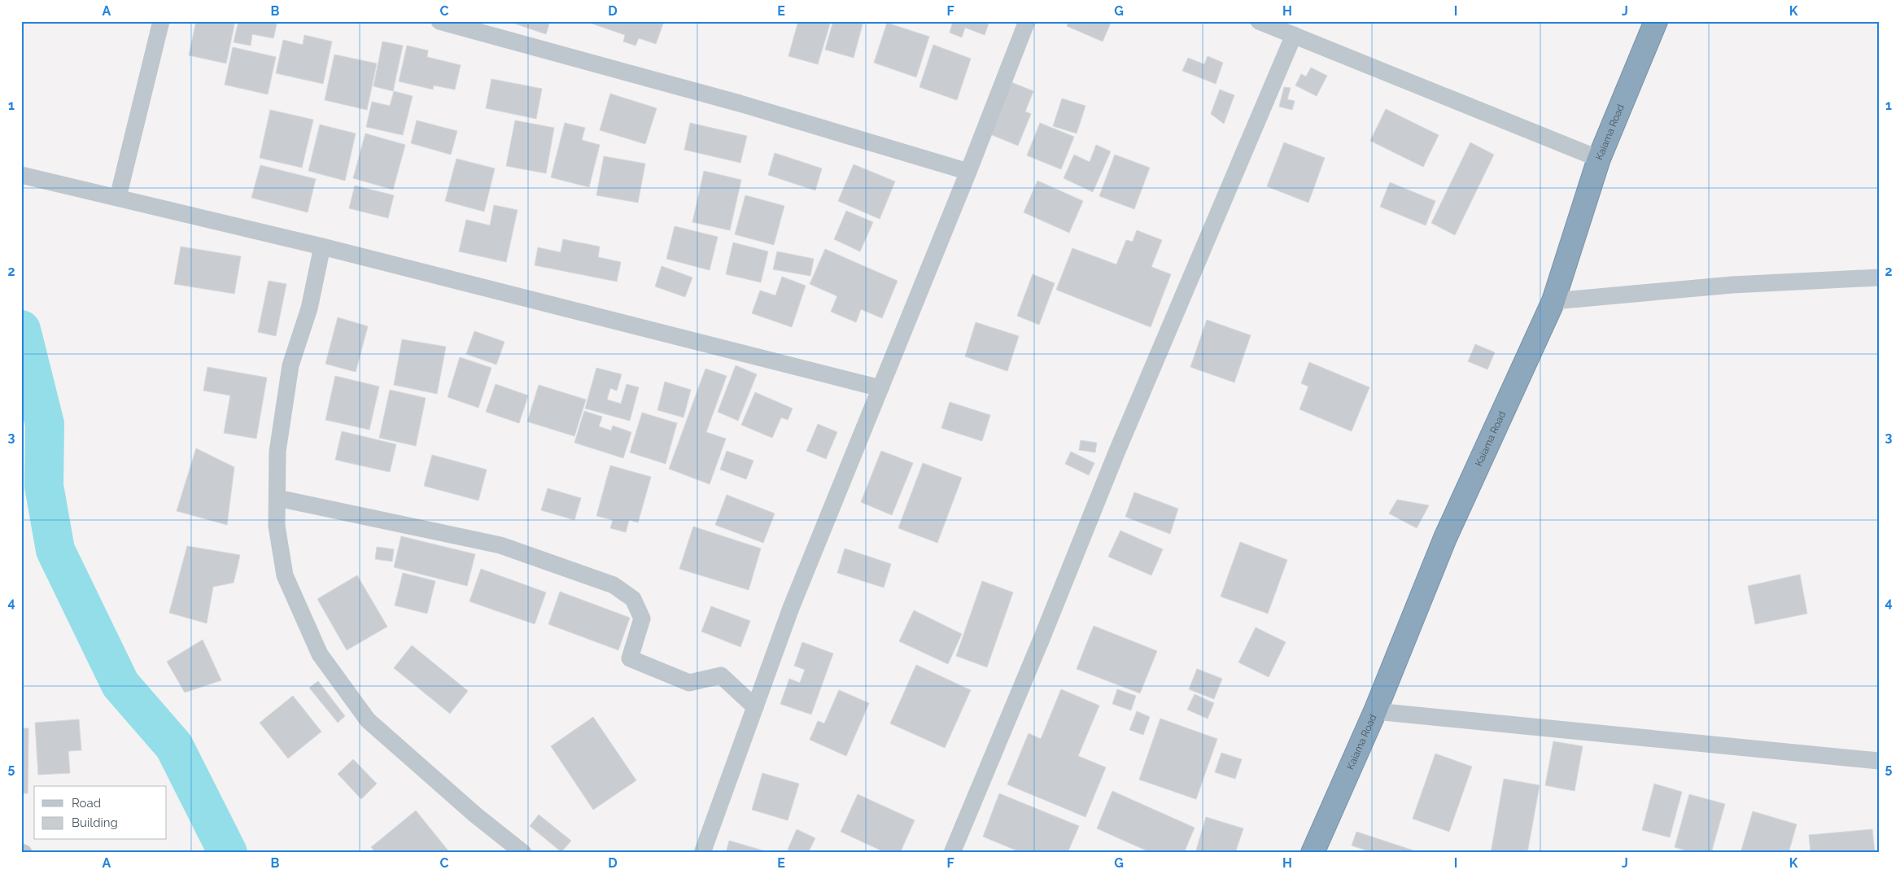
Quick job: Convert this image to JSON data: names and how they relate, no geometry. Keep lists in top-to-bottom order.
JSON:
{
  "streets": {
    "highway": ["Kaiama Road"]
  },
  "legend": ["Road", "Building"],
  "grid": {
    "columns": [
      "A",
      "B",
      "C",
      "D",
      "E",
      "F",
      "G",
      "H",
      "I",
      "J",
      "K"
    ],
    "rows": [
      "1",
      "2",
      "3",
      "4",
      "5"
    ]
  }
}
